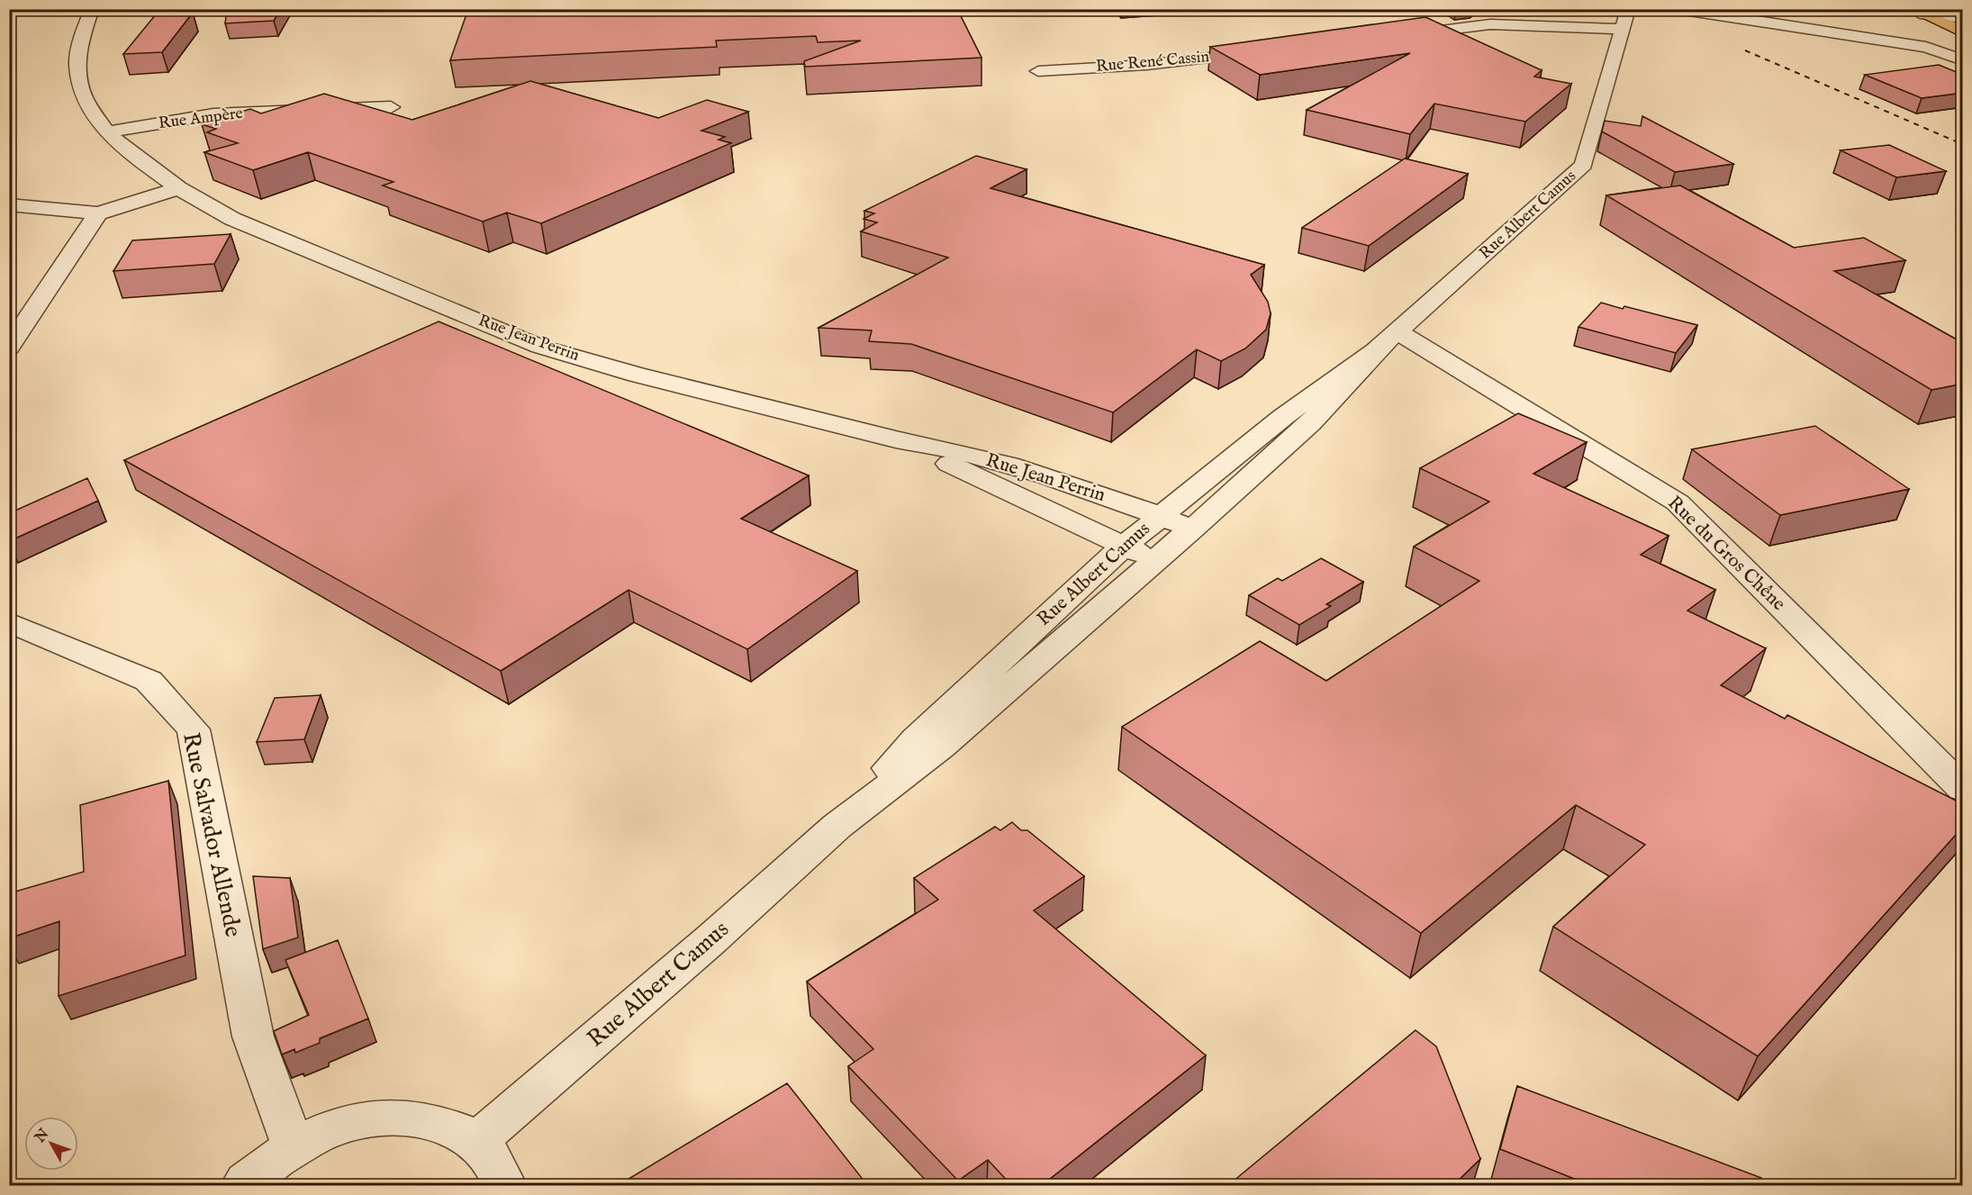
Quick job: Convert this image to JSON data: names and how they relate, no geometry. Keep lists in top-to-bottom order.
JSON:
{
  "streets": {
    "street": [
      "Rue René Cassin",
      "Rue Ampère",
      "Rue Albert Camus",
      "Rue Jean Perrin",
      "Rue du Gros Chêne",
      "Rue Salvador Allende"
    ]
  },
  "crossings": [
    ["Rue Albert Camus", "Rue Jean Perrin"],
    ["Rue Albert Camus", "Rue du Gros Chêne"]
  ],
  "north": "top left"
}
